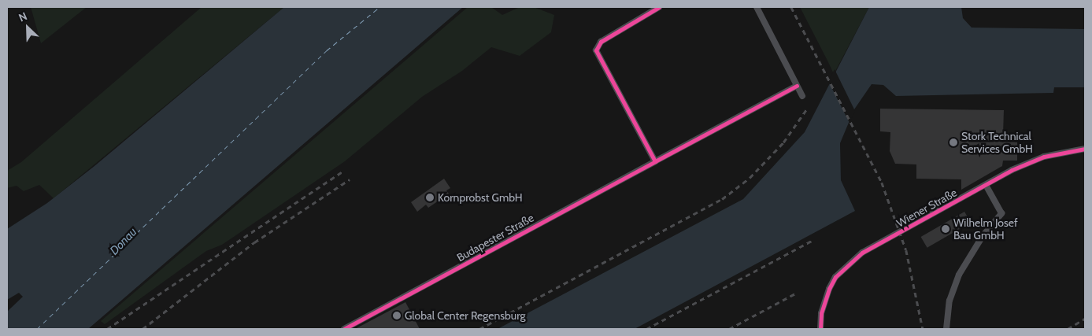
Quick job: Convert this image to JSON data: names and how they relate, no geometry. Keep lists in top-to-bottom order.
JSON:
{
  "streets": {
    "street": ["Wiener Straße", "Budapester Straße"]
  },
  "water": ["Donau"],
  "places": [
    "Stork Technical Services GmbH",
    "Kornprobst GmbH",
    "Wilhelm Josef Bau GmbH",
    "Global Center Regensburg"
  ],
  "north": "top left"
}
